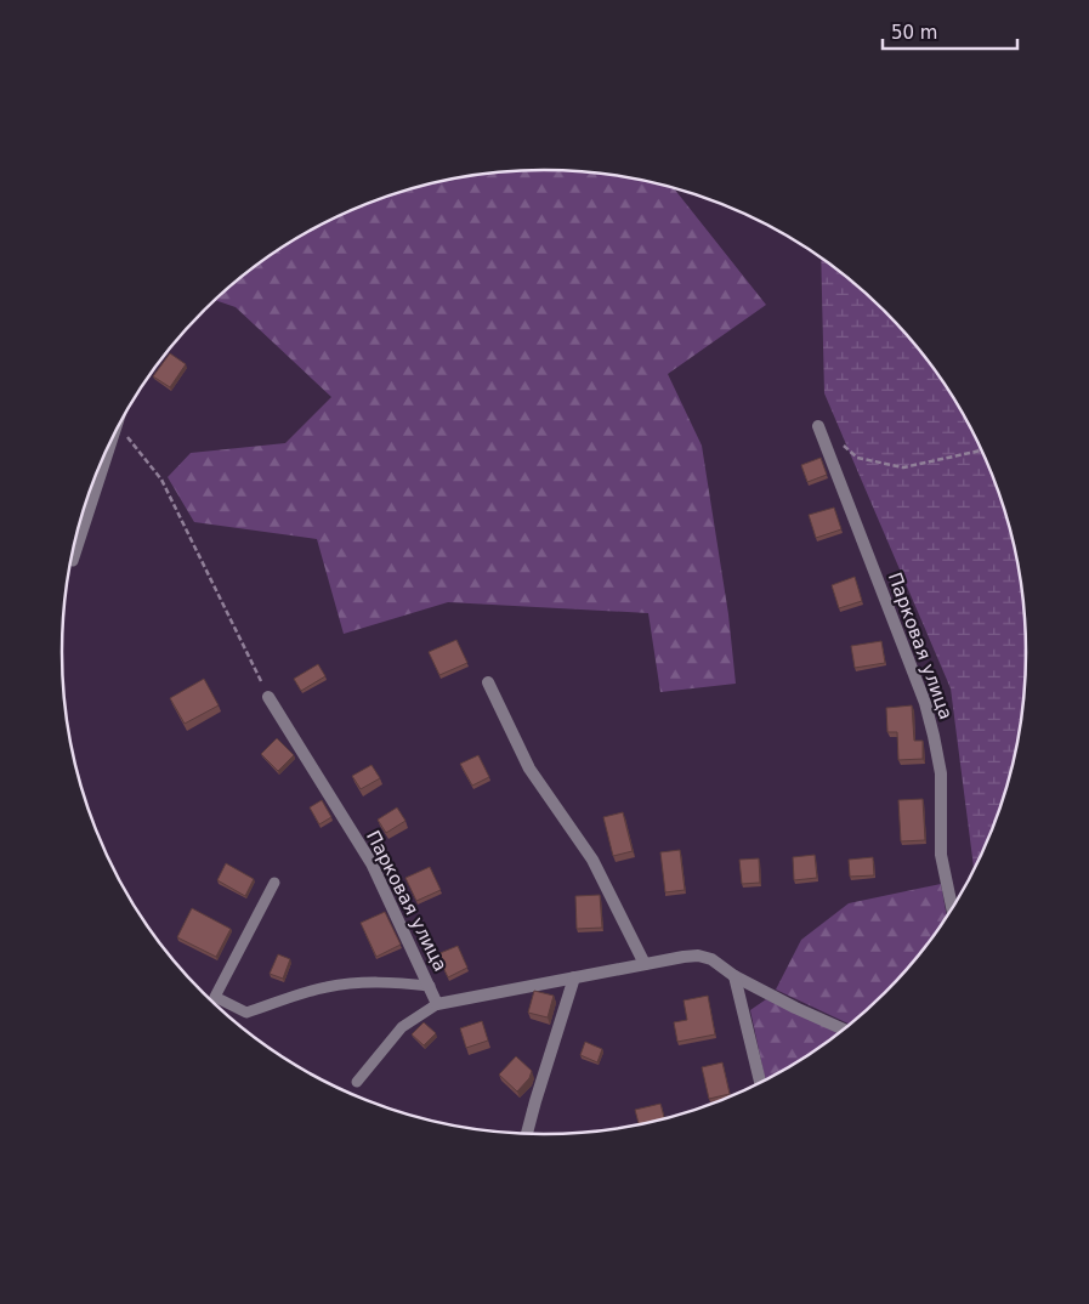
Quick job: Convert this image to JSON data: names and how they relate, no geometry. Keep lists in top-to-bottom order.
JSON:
{
  "streets": {
    "street": ["Парковая улица"]
  },
  "scale_bar": "50 m"
}
